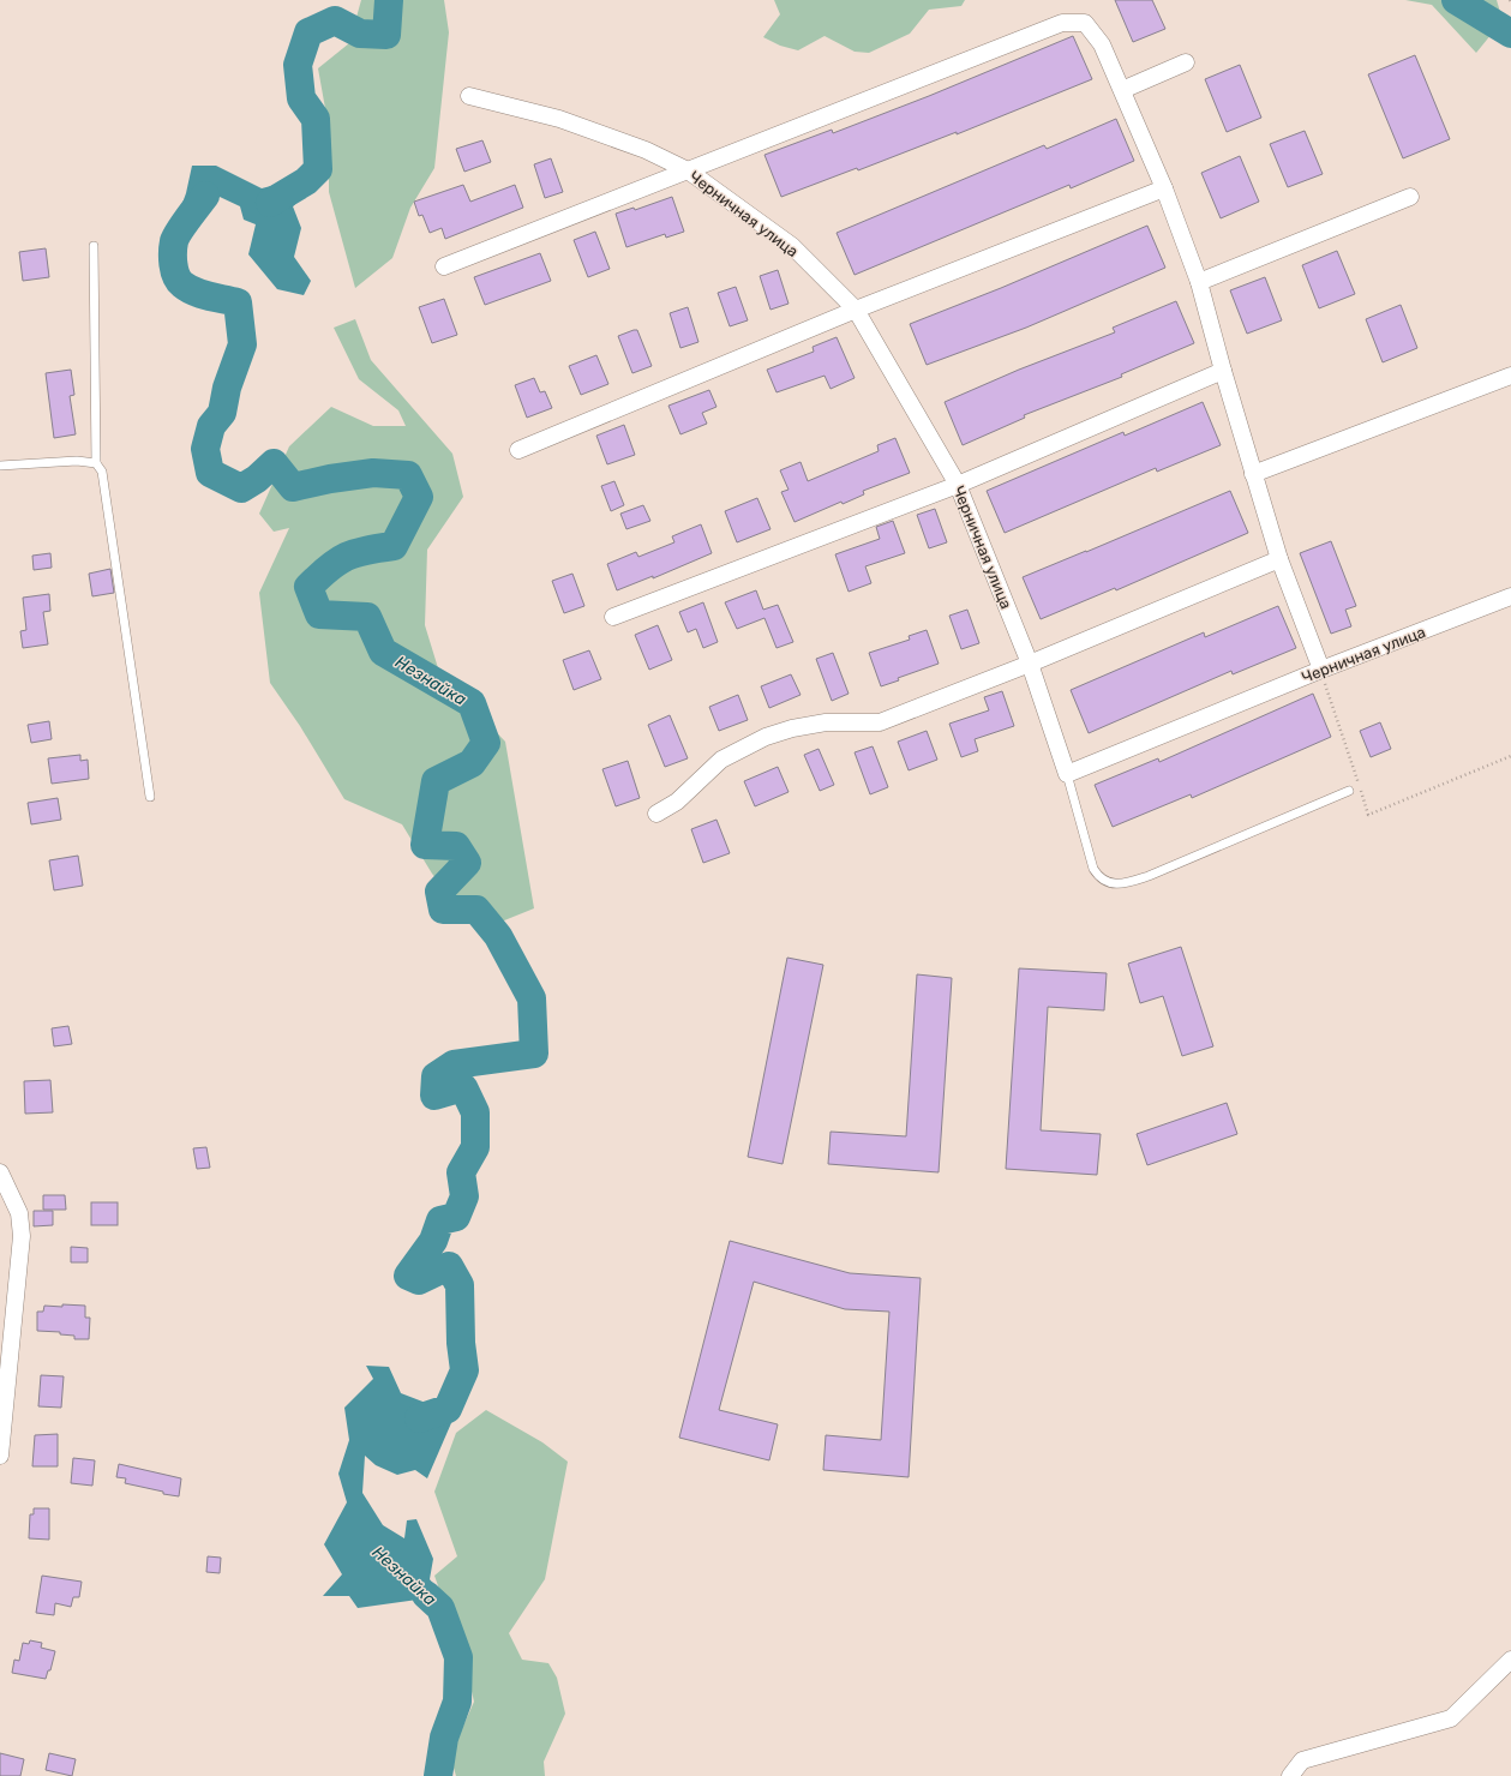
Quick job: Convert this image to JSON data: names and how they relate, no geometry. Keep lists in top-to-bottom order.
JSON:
{
  "streets": {
    "street": ["Черничная улица"]
  },
  "water": ["Незнайка"]
}
